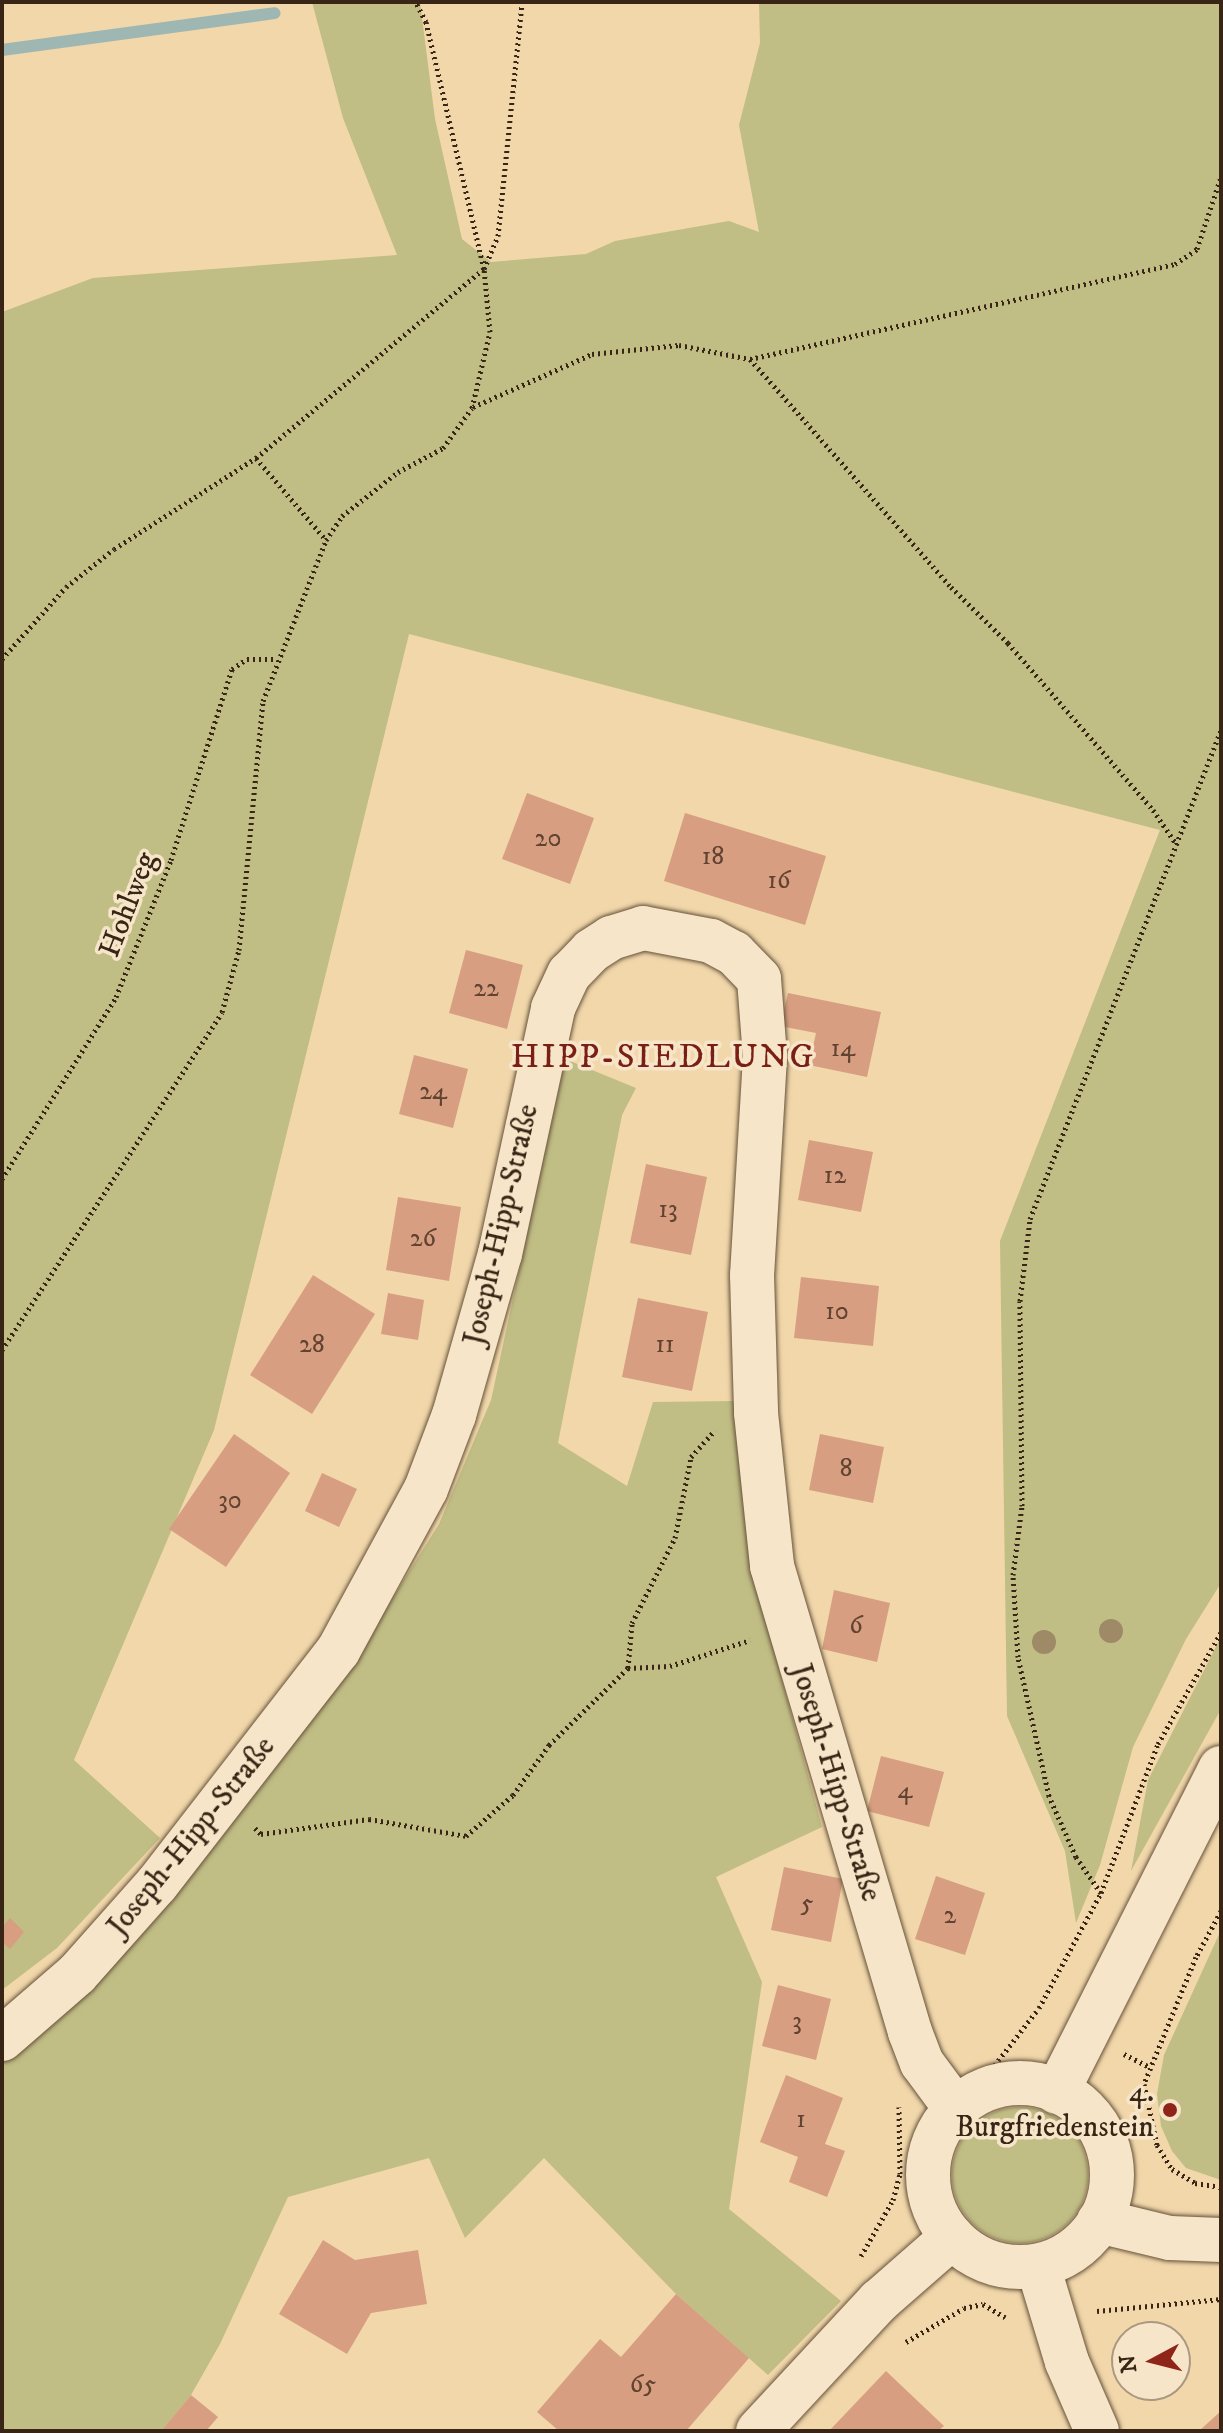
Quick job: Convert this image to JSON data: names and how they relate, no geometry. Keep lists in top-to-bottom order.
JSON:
{
  "streets": {
    "street": ["Joseph-Hipp-Straße"],
    "path": ["Hohlweg"]
  },
  "districts": ["HIPP-SIEDLUNG"],
  "places": ["4. Burgfriedenstein"],
  "house_numbers": [
    "20",
    "18",
    "16",
    "22",
    "14",
    "24",
    "12",
    "13",
    "26",
    "10",
    "28",
    "11",
    "8",
    "30",
    "6",
    "4",
    "5",
    "2",
    "3",
    "1",
    "65"
  ],
  "north": "left"
}
